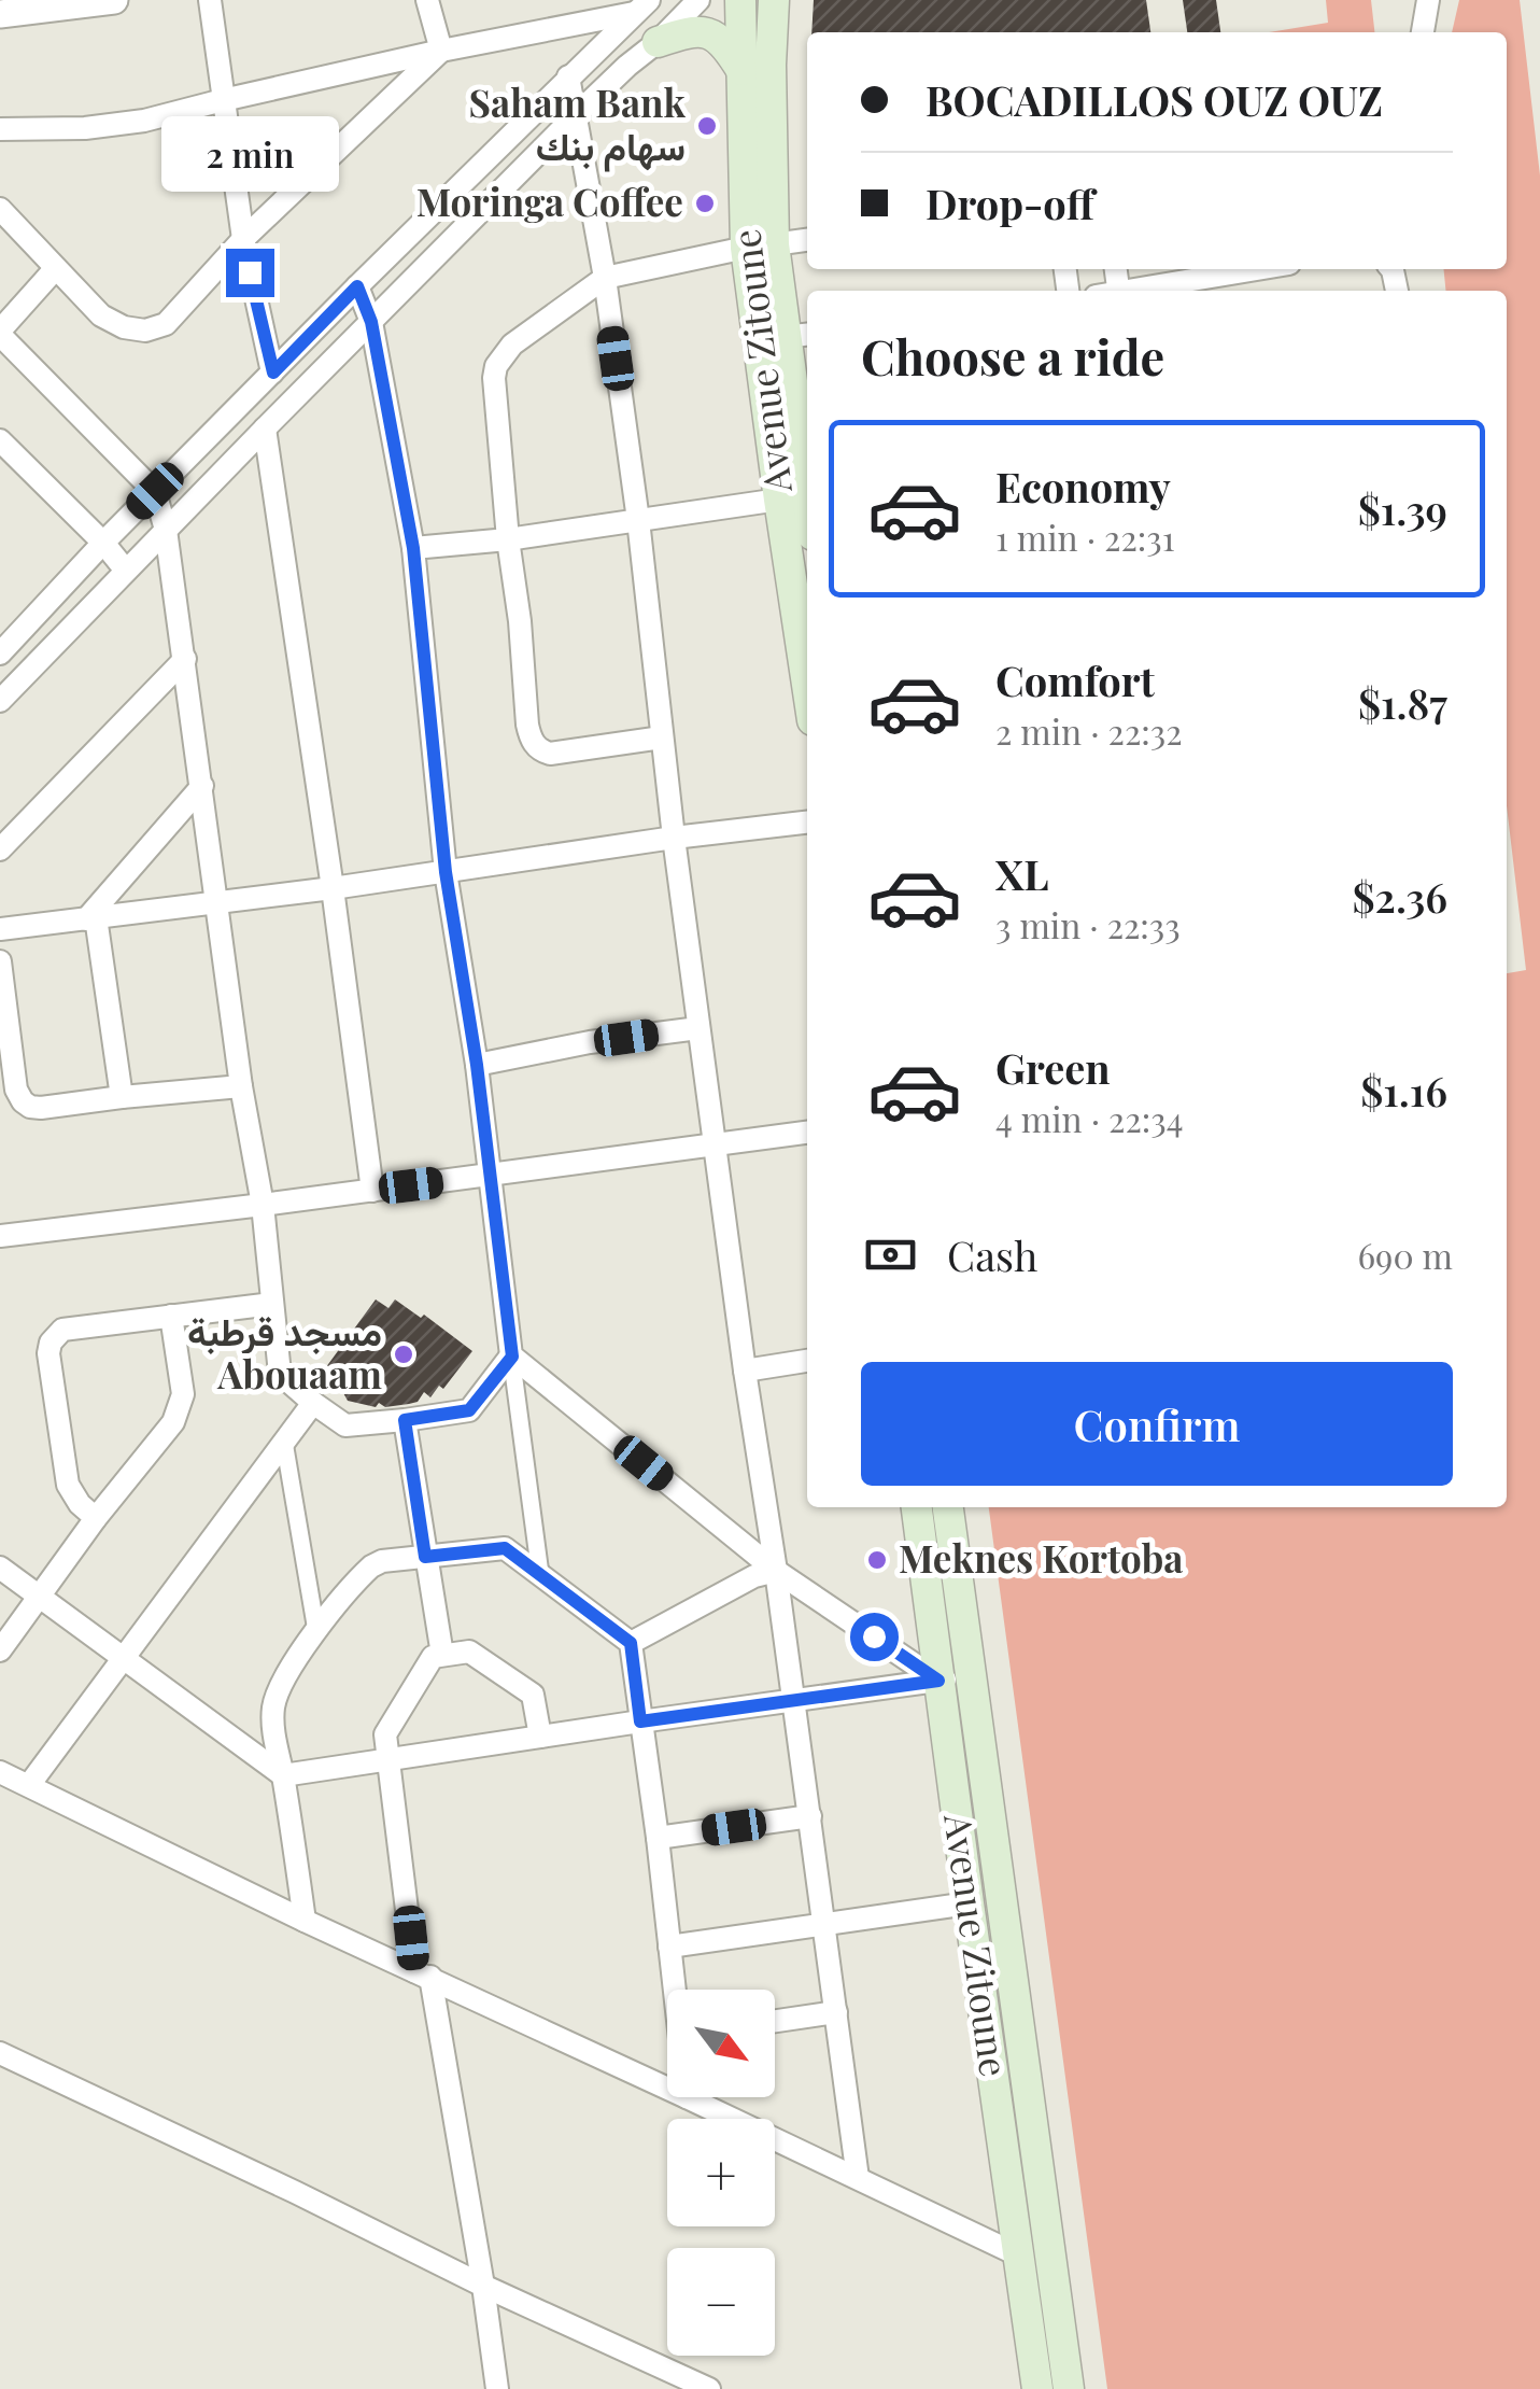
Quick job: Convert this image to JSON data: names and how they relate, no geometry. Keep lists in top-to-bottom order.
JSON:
{
  "streets": {
    "main road": ["Avenue Zitoune"]
  },
  "places": [
    "Saham Bank سهام بنك",
    "Moringa Coffee",
    "مسجد قرطبة Abouaam",
    "Meknes Kortoba"
  ],
  "north": "bottom right",
  "page": {
    "banner": ["BOCADILLOS OUZ OUZ", "Drop-off"],
    "bubble": "2 min",
    "heading": "Choose a ride",
    "list": [
      {
        "name": "Economy",
        "note": "1 min · 22:31",
        "value": "$1.39"
      },
      {
        "name": "Comfort",
        "note": "2 min · 22:32",
        "value": "$1.87"
      },
      {
        "name": "XL",
        "note": "3 min · 22:33",
        "value": "$2.36"
      },
      {
        "name": "Green",
        "note": "4 min · 22:34",
        "value": "$1.16"
      }
    ],
    "pay": ["Cash", "690 m"],
    "buttons": "Confirm",
    "map_buttons": ["+", "−"]
  }
}
